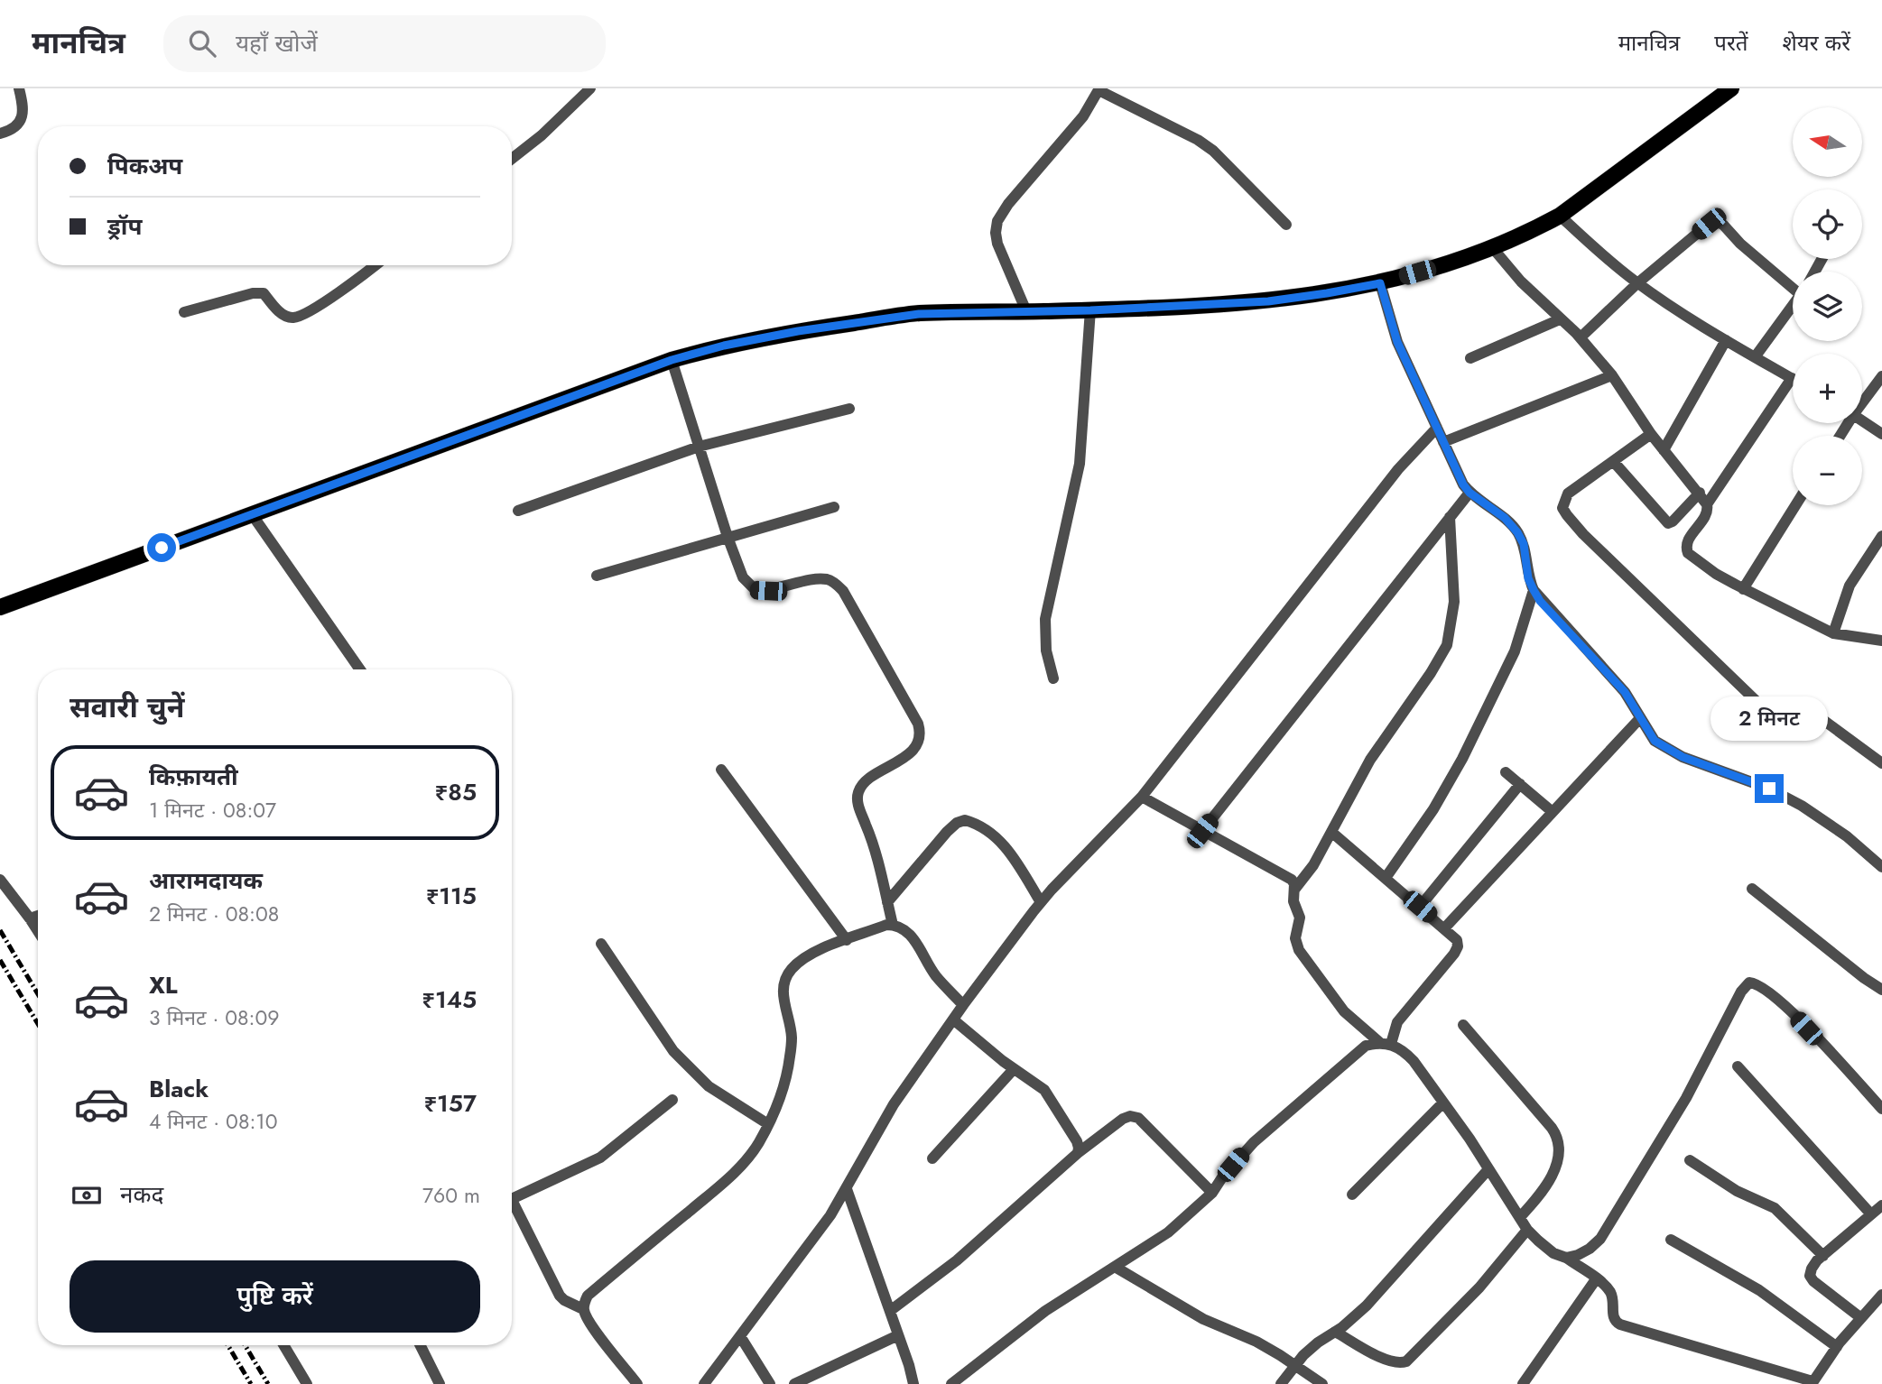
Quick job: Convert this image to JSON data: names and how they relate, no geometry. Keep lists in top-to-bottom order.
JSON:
{
  "north": "left",
  "page": {
    "header": "मानचित्र",
    "search": "यहाँ खोजें",
    "nav": ["मानचित्र", "परतें", "शेयर करें"],
    "map_buttons": ["+", "−"],
    "banner": ["पिकअप", "ड्रॉप"],
    "heading": "सवारी चुनें",
    "bubble": "2 मिनट",
    "list": [
      {
        "name": "किफ़ायती",
        "note": "1 मिनट · 08:07",
        "value": "₹85"
      },
      {
        "name": "आरामदायक",
        "note": "2 मिनट · 08:08",
        "value": "₹115"
      },
      {
        "name": "XL",
        "note": "3 मिनट · 08:09",
        "value": "₹145"
      },
      {
        "name": "Black",
        "note": "4 मिनट · 08:10",
        "value": "₹157"
      }
    ],
    "pay": ["नकद", "760 m"],
    "buttons": "पुष्टि करें"
  }
}
